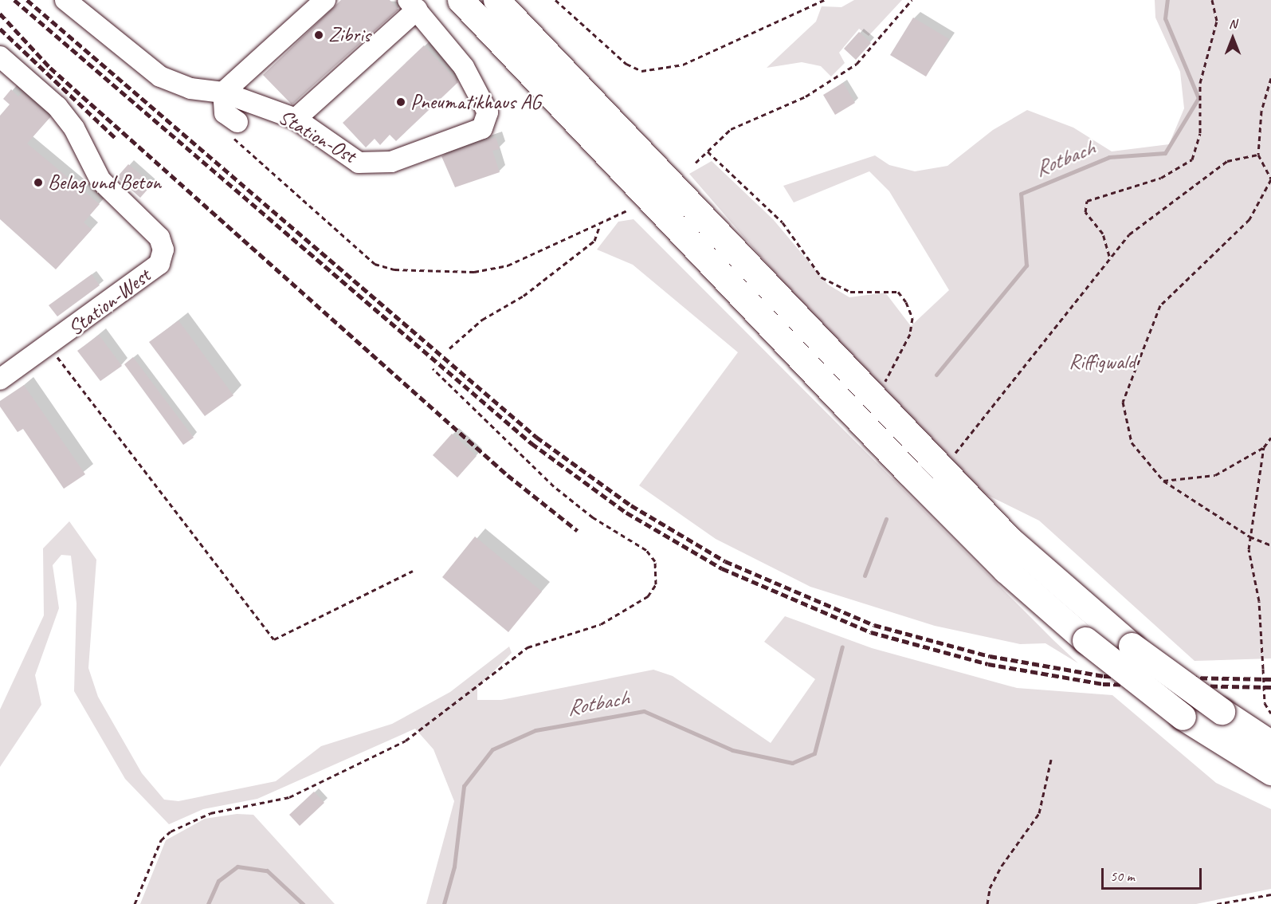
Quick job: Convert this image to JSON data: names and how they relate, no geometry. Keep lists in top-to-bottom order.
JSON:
{
  "streets": {
    "street": ["Station-Ost", "Station-West"]
  },
  "water": ["Rotbach"],
  "parks": ["Riffigwald"],
  "places": ["Zibris", "Pneumatikhaus AG", "Belag und Beton"],
  "scale_bar": "50 m",
  "north": "top"
}
